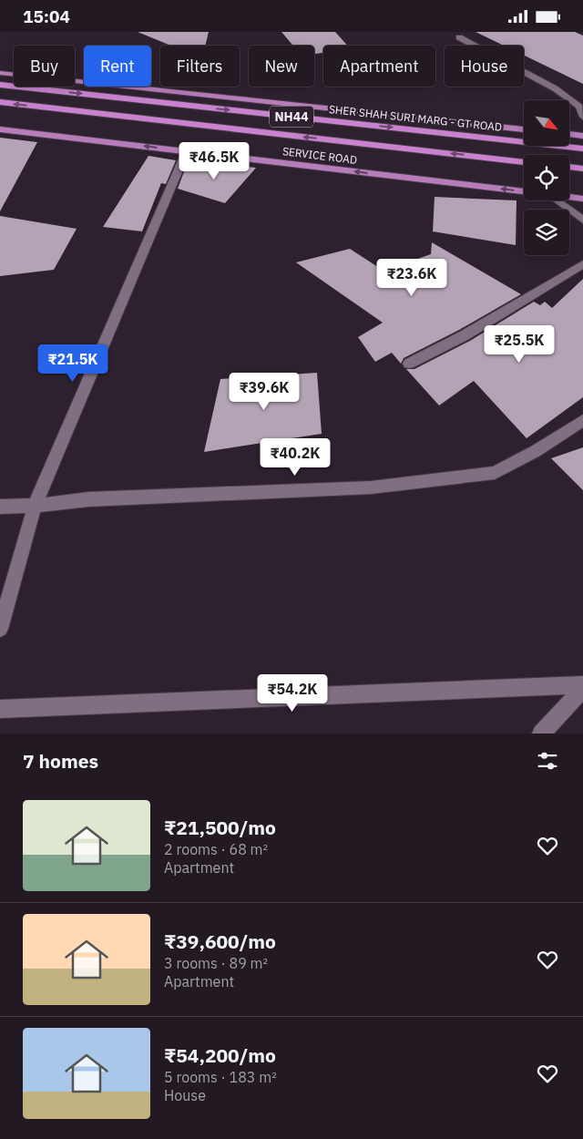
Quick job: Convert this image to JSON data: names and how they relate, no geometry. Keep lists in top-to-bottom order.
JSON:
{
  "streets": {
    "highway": ["NH44", "SHER SHAH SURI MARG - GT ROAD"],
    "main road": ["SERVICE ROAD"]
  },
  "north": "bottom right",
  "page": {
    "status": "15:04",
    "chip": [
      "Buy",
      "Rent",
      "Filters",
      "New",
      "Apartment",
      "House"
    ],
    "price": [
      "₹46.5K",
      "₹23.6K",
      "₹25.5K",
      "₹21.5K",
      "₹39.6K",
      "₹40.2K",
      "₹54.2K"
    ],
    "heading": "7 homes",
    "list": [
      {
        "name": "₹21,500/mo",
        "note": "2 rooms · 68 m² · Apartment"
      },
      {
        "name": "₹39,600/mo",
        "note": "3 rooms · 89 m² · Apartment"
      },
      {
        "name": "₹54,200/mo",
        "note": "5 rooms · 183 m² · House"
      }
    ]
  }
}
